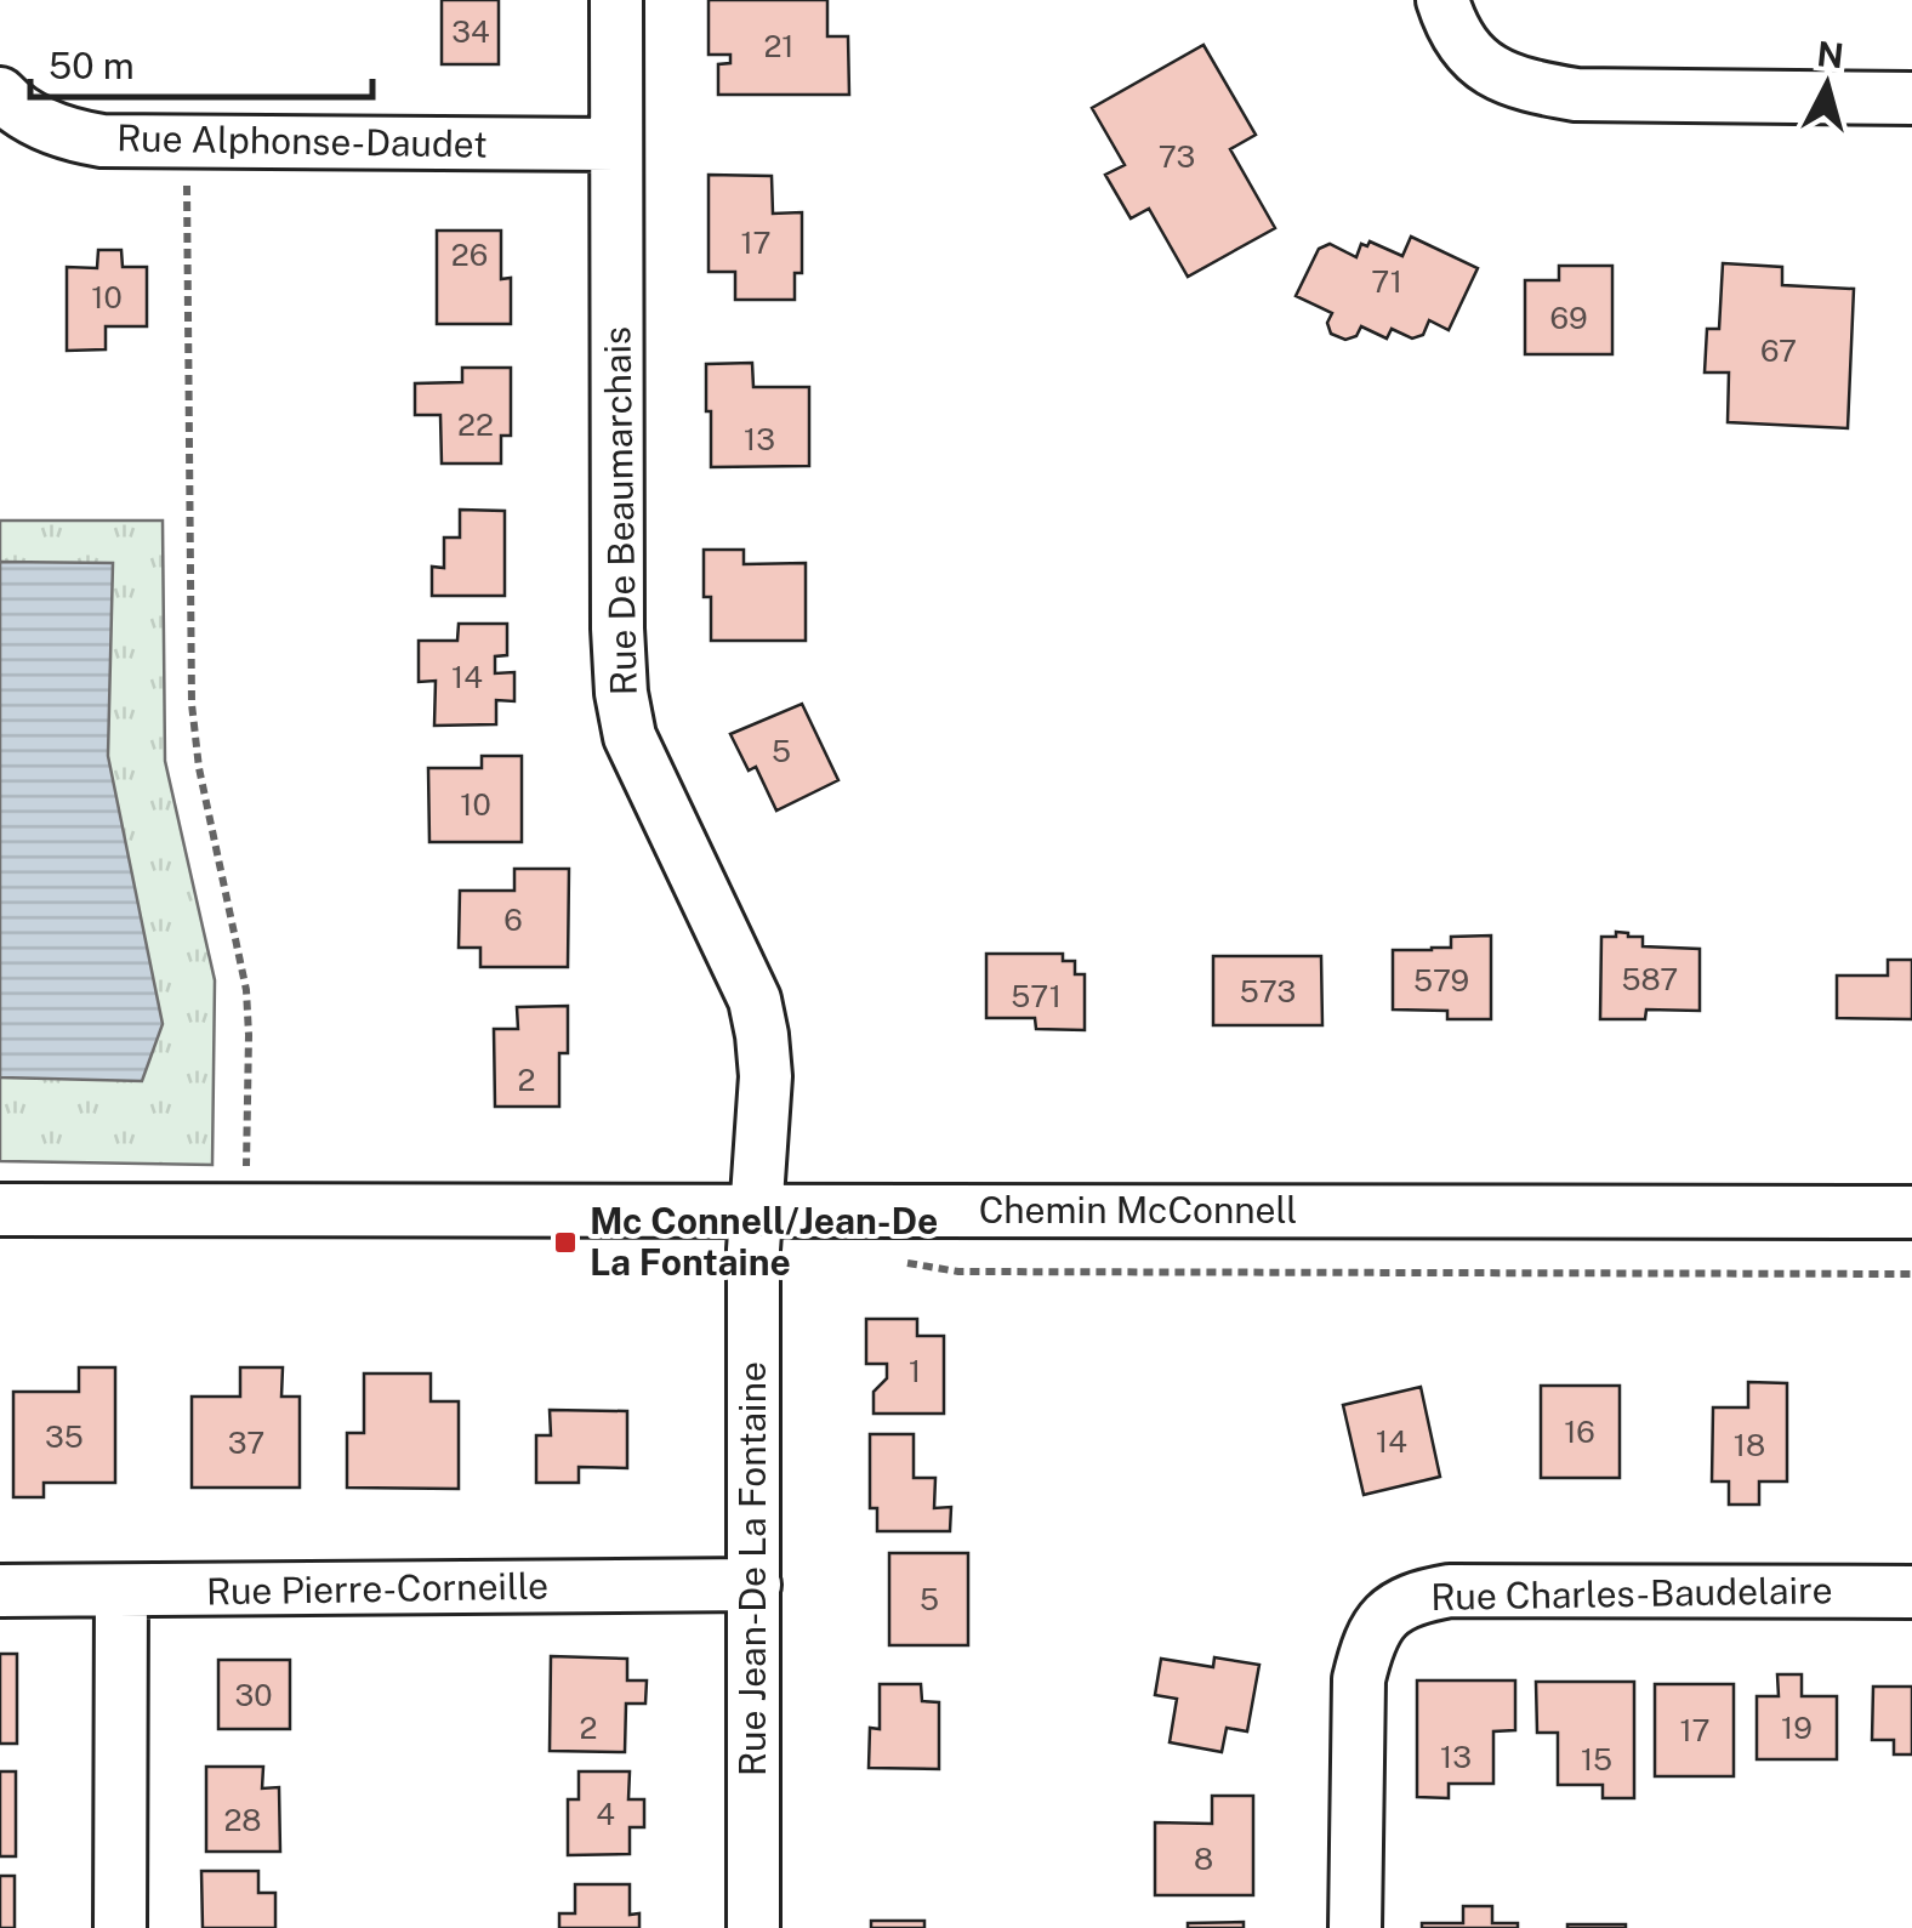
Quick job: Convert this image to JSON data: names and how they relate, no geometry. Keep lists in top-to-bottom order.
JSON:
{
  "streets": {
    "street": [
      "Rue Alphonse-Daudet",
      "Rue De Beaumarchais",
      "Chemin McConnell",
      "Rue Jean-De La Fontaine",
      "Rue Pierre-Corneille",
      "Rue Charles-Baudelaire"
    ]
  },
  "crossings": [
    ["Rue Alphonse-Daudet", "Rue De Beaumarchais"],
    ["Rue De Beaumarchais", "Chemin McConnell"],
    ["Rue De Beaumarchais", "Rue Jean-De La Fontaine"],
    ["Chemin McConnell", "Rue Jean-De La Fontaine"],
    ["Rue Jean-De La Fontaine", "Rue Pierre-Corneille"]
  ],
  "places": {
    "transit": ["Mc Connell/Jean-De La Fontaine"]
  },
  "house_numbers": [
    "34",
    "21",
    "73",
    "17",
    "26",
    "71",
    "10",
    "69",
    "67",
    "22",
    "13",
    "14",
    "5",
    "10",
    "6",
    "587",
    "579",
    "573",
    "571",
    "2",
    "1",
    "16",
    "35",
    "14",
    "37",
    "18",
    "5",
    "30",
    "2",
    "19",
    "17",
    "13",
    "15",
    "4",
    "28",
    "8"
  ],
  "scale_bar": "50 m",
  "north": "top"
}
